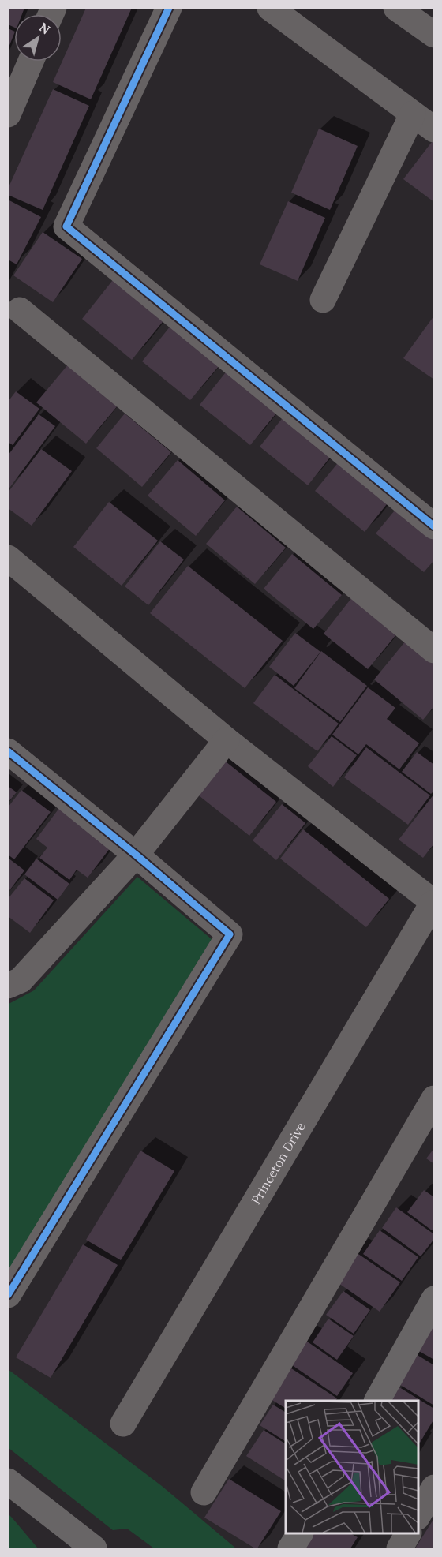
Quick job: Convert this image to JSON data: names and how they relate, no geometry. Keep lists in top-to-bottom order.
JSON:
{
  "streets": {
    "street": ["Princeton Drive"]
  },
  "north": "top right"
}
